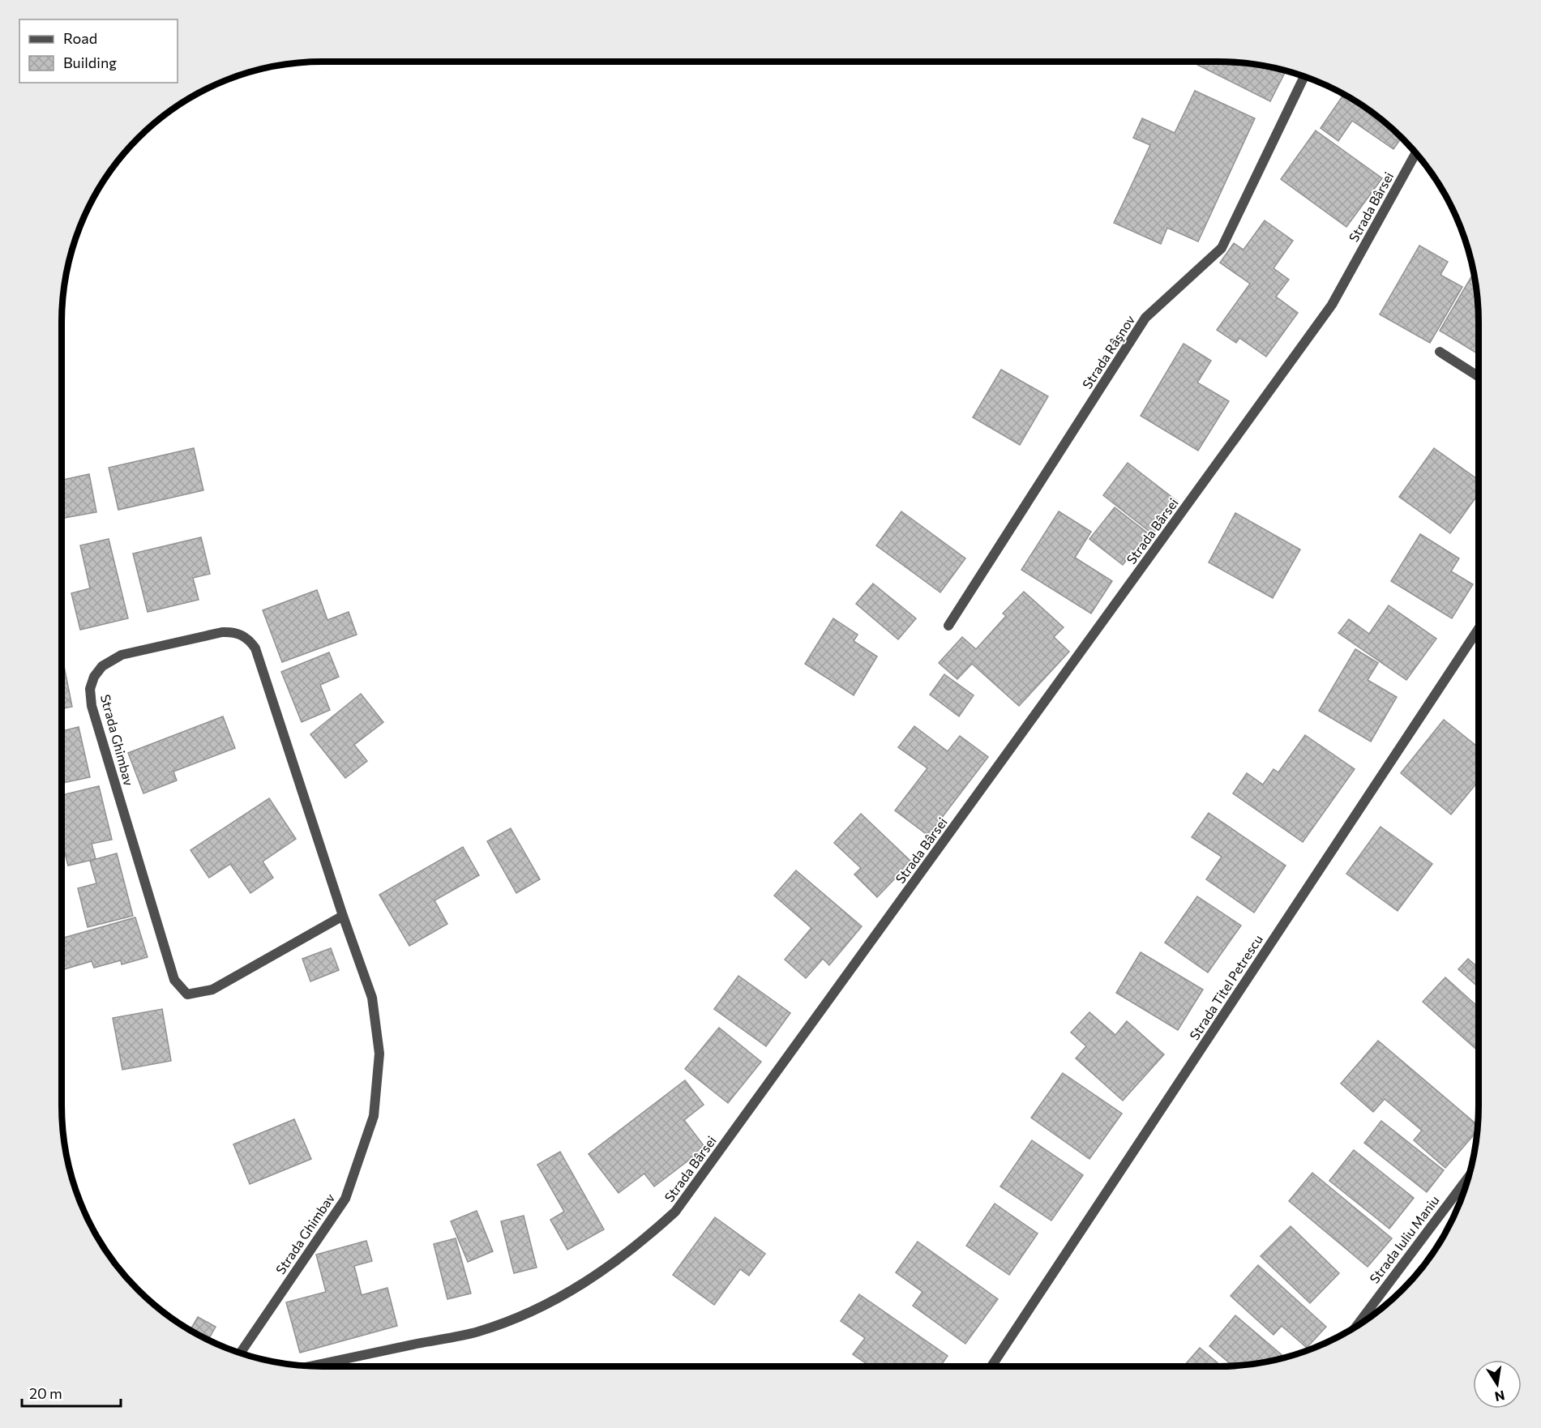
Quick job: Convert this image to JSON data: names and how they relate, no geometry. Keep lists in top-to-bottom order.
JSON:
{
  "streets": {
    "street": [
      "Strada Bârsei",
      "Strada Râşnov",
      "Strada Ghimbav",
      "Strada Titel Petrescu",
      "Strada Iuliu Maniu"
    ]
  },
  "legend": ["Road", "Building"],
  "scale_bar": "20 m",
  "north": "bottom"
}
